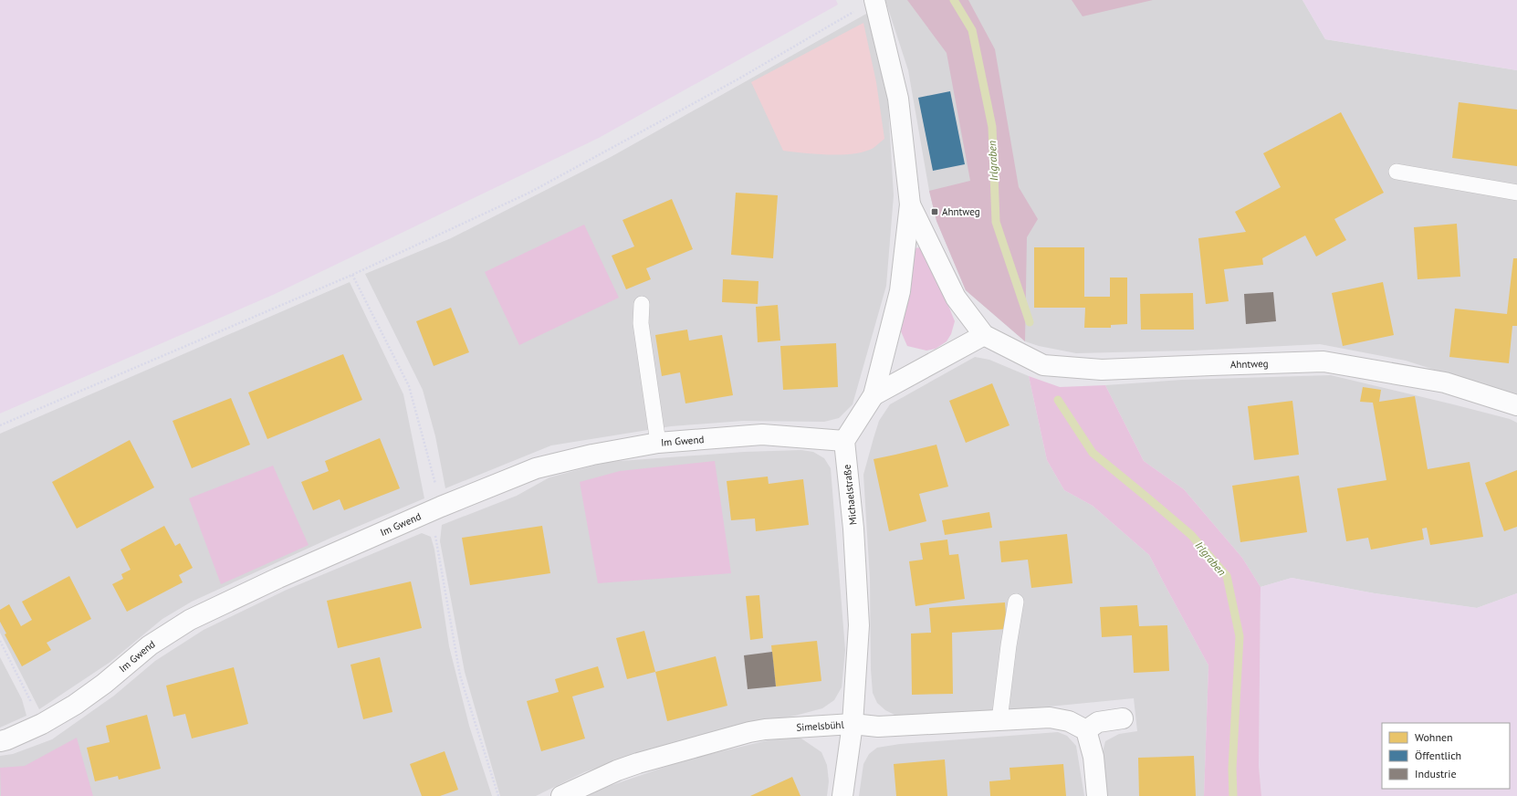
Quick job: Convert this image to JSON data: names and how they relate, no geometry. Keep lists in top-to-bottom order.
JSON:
{
  "streets": {
    "street": [
      "Ahntweg",
      "Im Gwend",
      "Michaelstraße",
      "Simelsbühl"
    ]
  },
  "crossings": [
    ["Im Gwend", "Michaelstraße"],
    ["Michaelstraße", "Simelsbühl"]
  ],
  "water": ["Irlgraben"],
  "places": {
    "transit": ["Ahntweg"]
  },
  "legend": ["Wohnen", "Öffentlich", "Industrie"]
}
